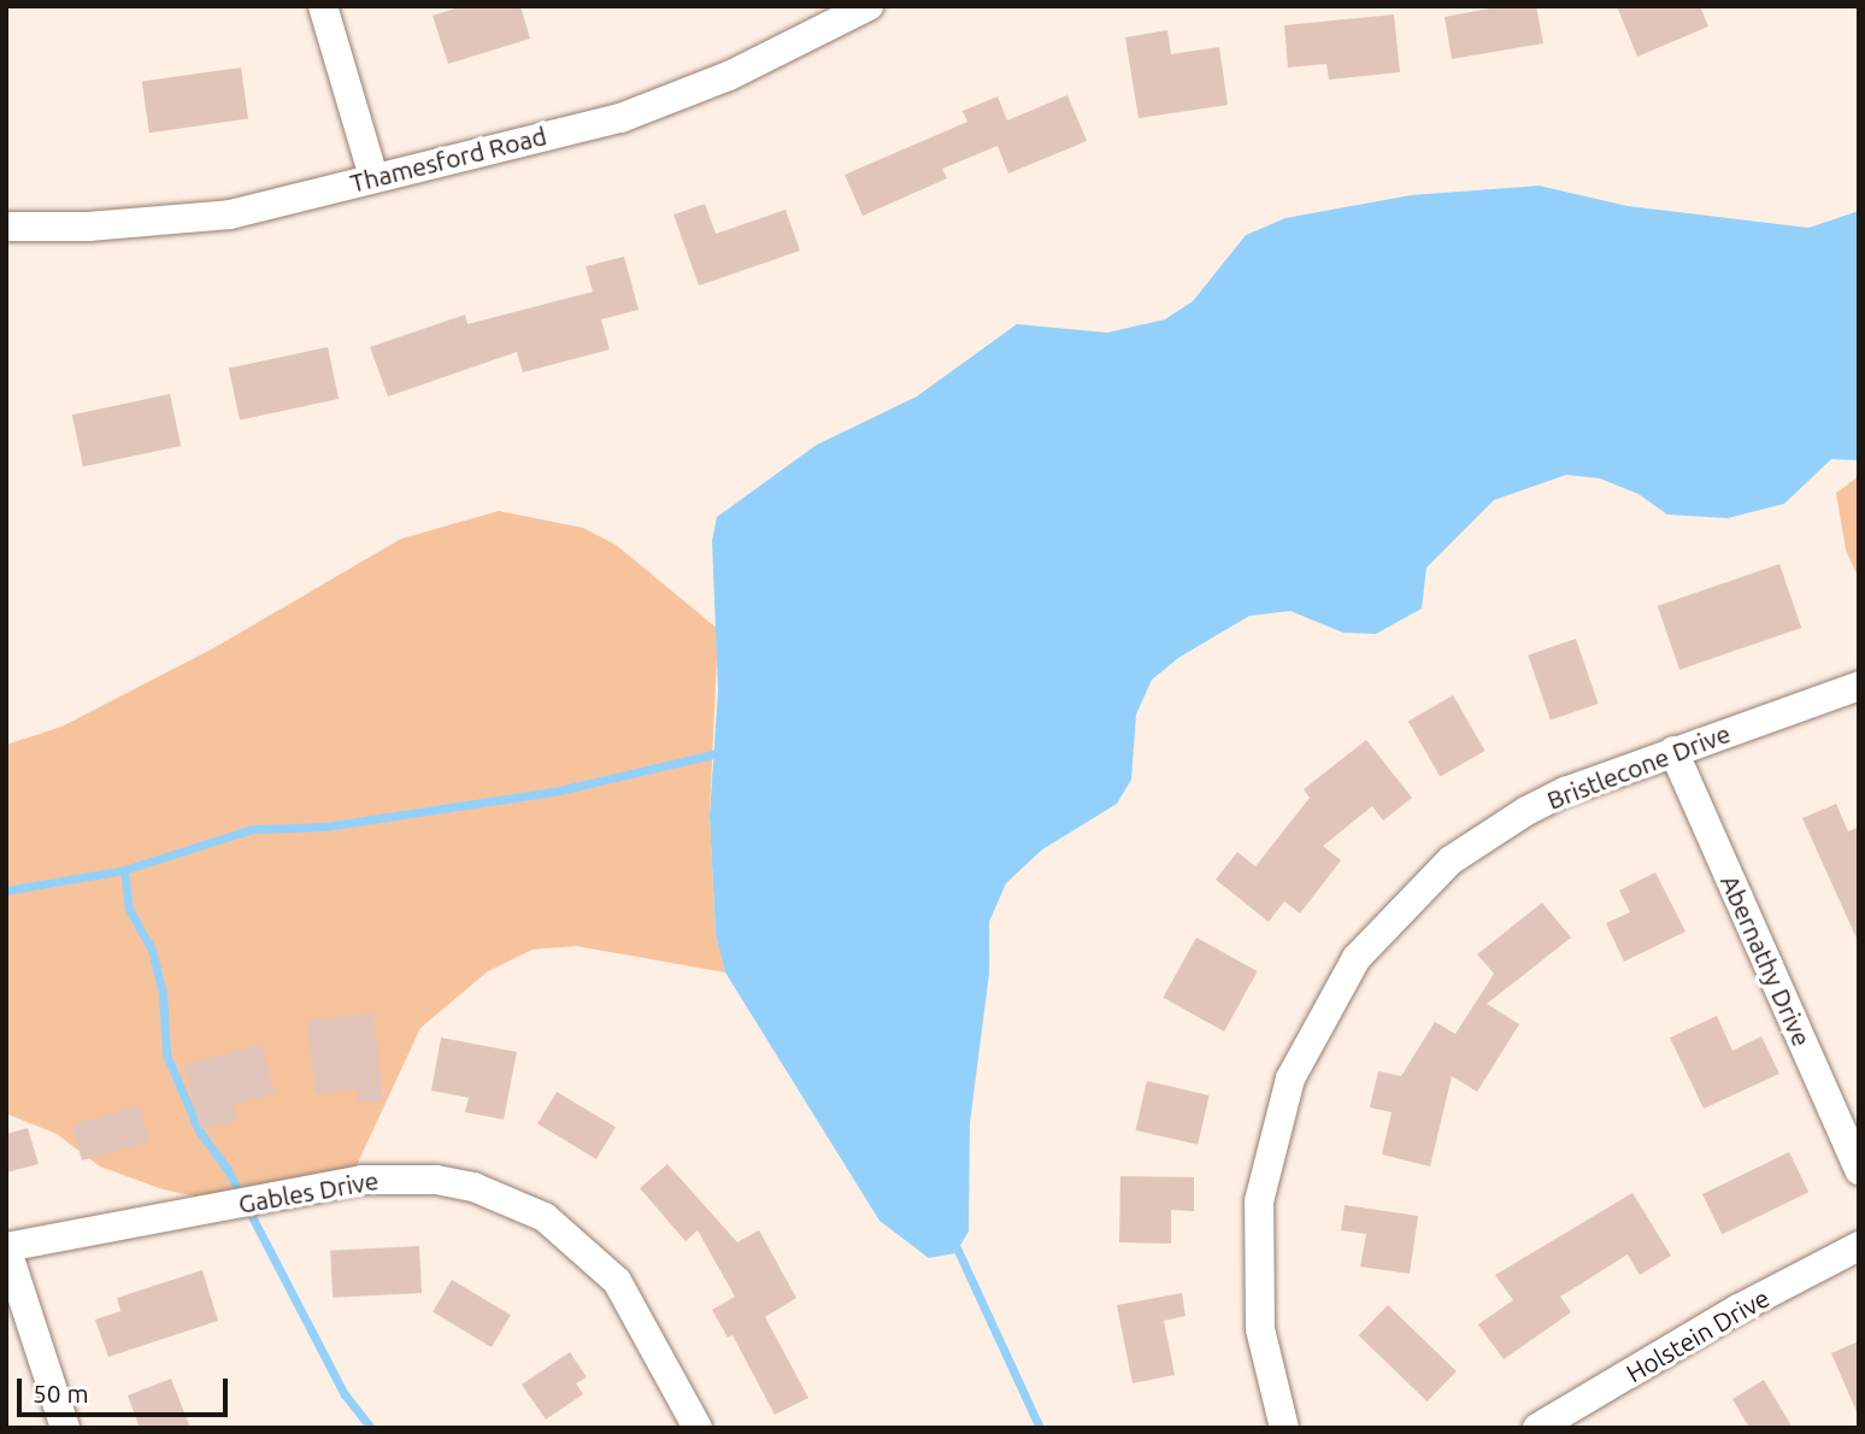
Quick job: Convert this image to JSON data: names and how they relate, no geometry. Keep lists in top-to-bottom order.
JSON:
{
  "streets": {
    "street": [
      "Thamesford Road",
      "Bristlecone Drive",
      "Abernathy Drive",
      "Gables Drive",
      "Holstein Drive"
    ]
  },
  "crossings": [
    ["Bristlecone Drive", "Abernathy Drive"]
  ],
  "scale_bar": "50 m"
}
